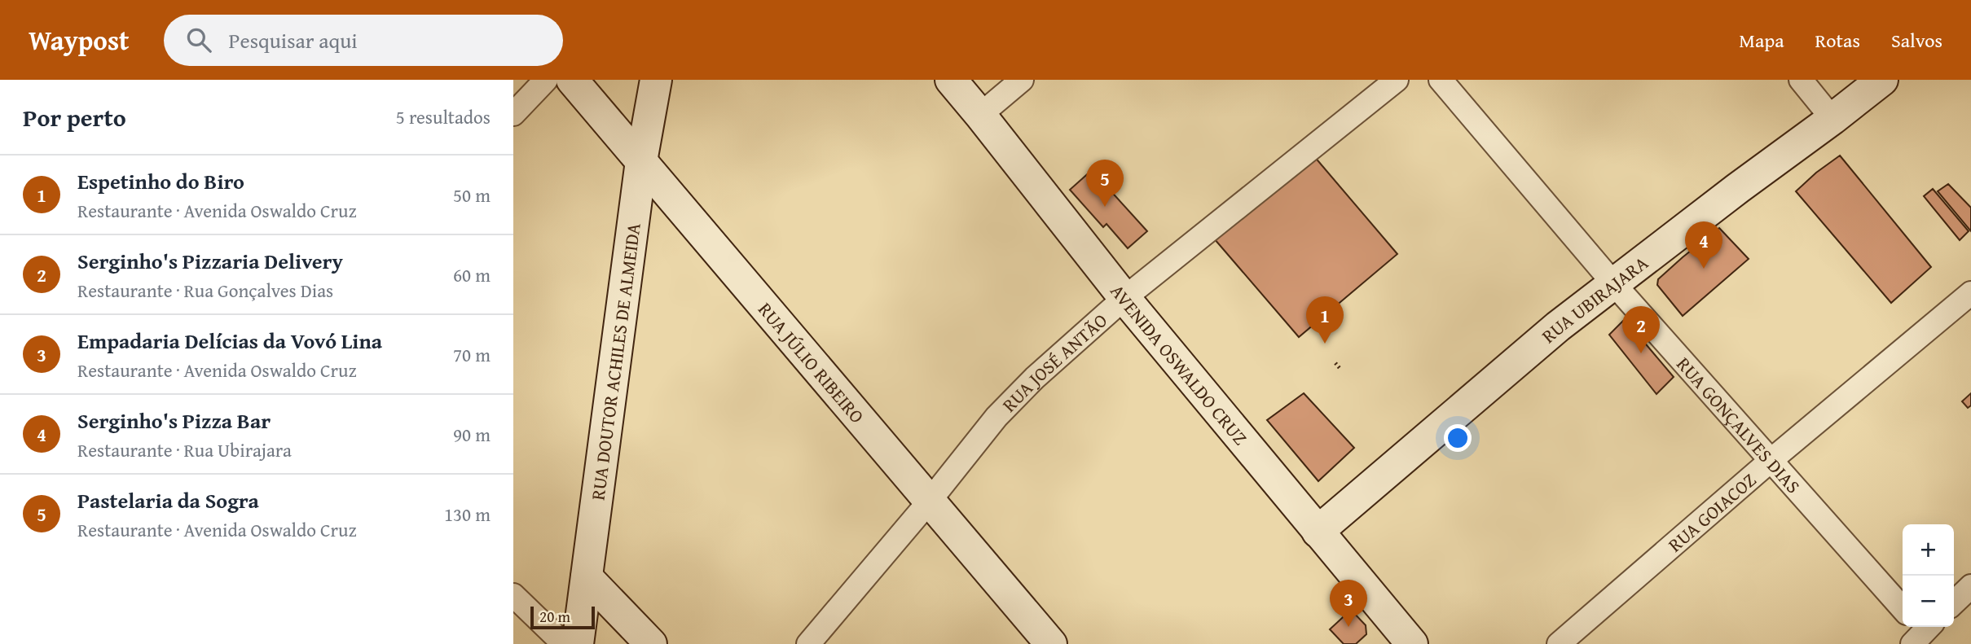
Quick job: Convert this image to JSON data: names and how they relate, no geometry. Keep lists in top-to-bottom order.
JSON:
{
  "streets": {
    "main road": [
      "RUA UBIRAJARA",
      "RUA DOUTOR ACHILES DE ALMEIDA",
      "RUA JÚLIO RIBEIRO",
      "AVENIDA OSWALDO CRUZ"
    ],
    "street": ["RUA JOSÉ ANTÃO", "RUA GONÇALVES DIAS", "RUA GOIACOZ"]
  },
  "crossings": [
    ["RUA UBIRAJARA", "AVENIDA OSWALDO CRUZ"],
    ["RUA UBIRAJARA", "RUA GONÇALVES DIAS"],
    ["RUA DOUTOR ACHILES DE ALMEIDA", "RUA JÚLIO RIBEIRO"],
    ["RUA JÚLIO RIBEIRO", "RUA JOSÉ ANTÃO"],
    ["RUA JOSÉ ANTÃO", "AVENIDA OSWALDO CRUZ"],
    ["RUA GONÇALVES DIAS", "RUA GOIACOZ"]
  ],
  "scale_bar": "20 m",
  "page": {
    "header": "Waypost",
    "search": "Pesquisar aqui",
    "nav": ["Mapa", "Rotas", "Salvos"],
    "heading": ["Por perto", "5 resultados"],
    "list": [
      {
        "mark": "1",
        "name": "Espetinho do Biro",
        "note": "Restaurante · Avenida Oswaldo Cruz",
        "value": "50 m"
      },
      {
        "mark": "2",
        "name": "Serginho's Pizzaria Delivery",
        "note": "Restaurante · Rua Gonçalves Dias",
        "value": "60 m"
      },
      {
        "mark": "3",
        "name": "Empadaria Delícias da Vovó Lina",
        "note": "Restaurante · Avenida Oswaldo Cruz",
        "value": "70 m"
      },
      {
        "mark": "4",
        "name": "Serginho's Pizza Bar",
        "note": "Restaurante · Rua Ubirajara",
        "value": "90 m"
      },
      {
        "mark": "5",
        "name": "Pastelaria da Sogra",
        "note": "Restaurante · Avenida Oswaldo Cruz",
        "value": "130 m"
      }
    ],
    "pins": [
      "5",
      "4",
      "1",
      "2",
      "3"
    ],
    "map_buttons": ["+", "−"],
    "scale": "20 m"
  }
}
